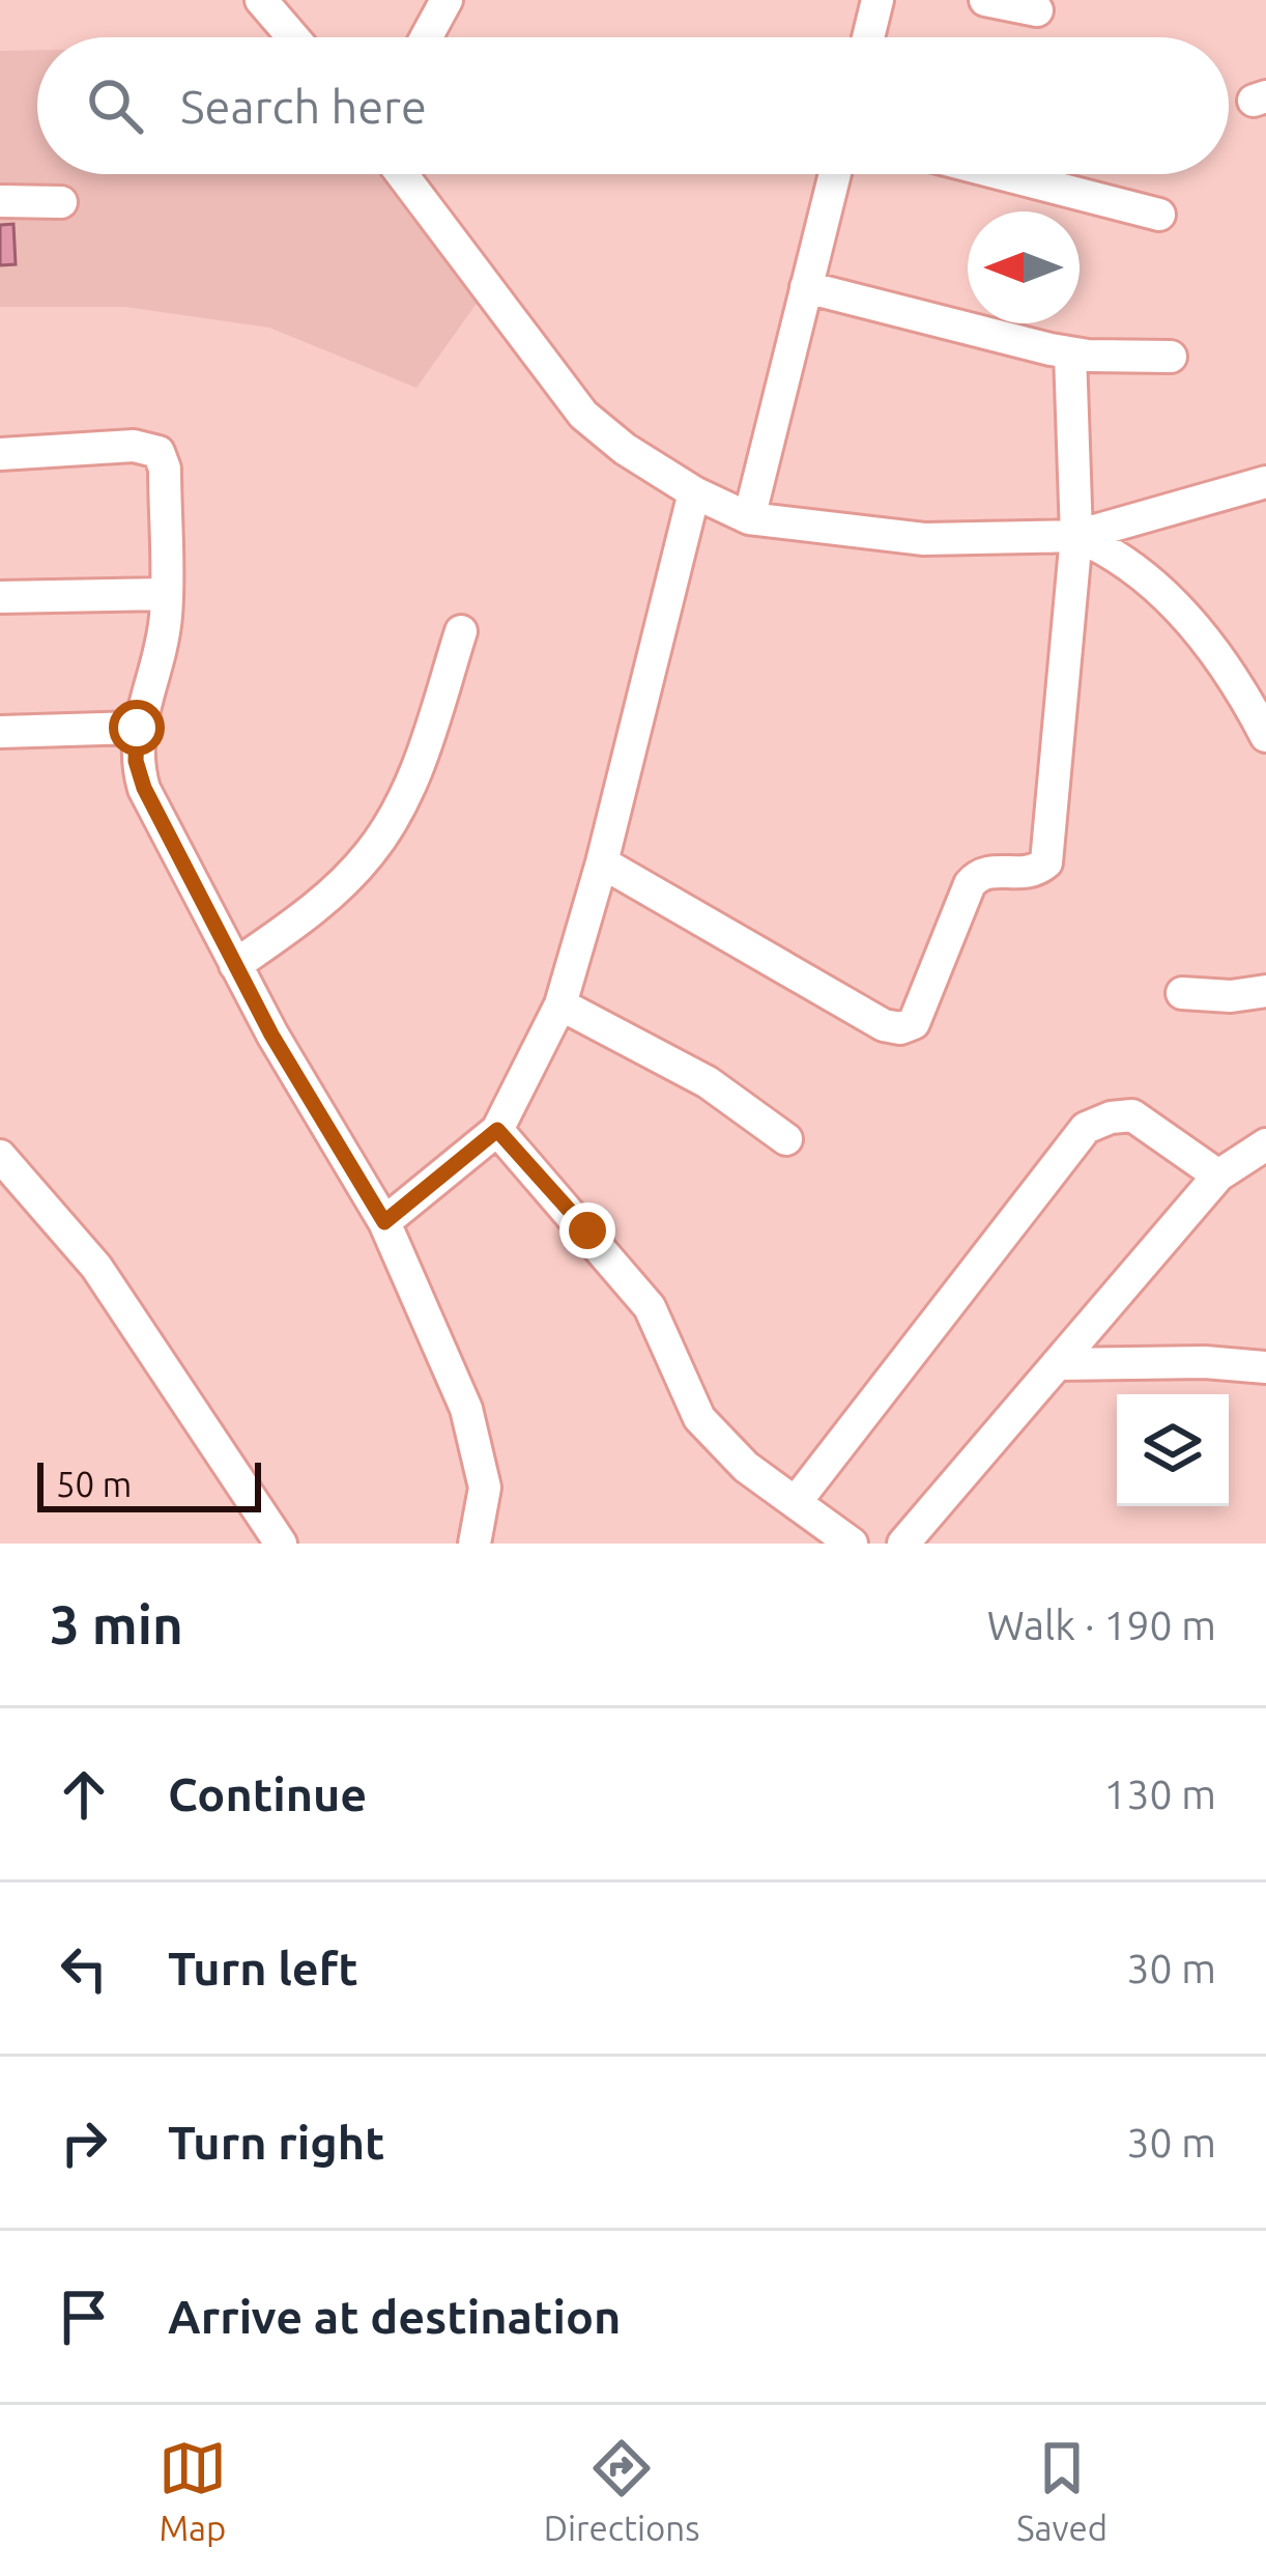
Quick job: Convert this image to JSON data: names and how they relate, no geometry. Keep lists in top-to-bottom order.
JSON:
{
  "scale_bar": "50 m",
  "north": "left",
  "page": {
    "search": "Search here",
    "scale": "50 m",
    "heading": ["3 min", "Walk · 190 m"],
    "list": [
      ["Continue", "130 m"],
      ["Turn left", "30 m"],
      ["Turn right", "30 m"],
      "Arrive at destination"
    ],
    "nav": ["Map", "Directions", "Saved"]
  }
}
